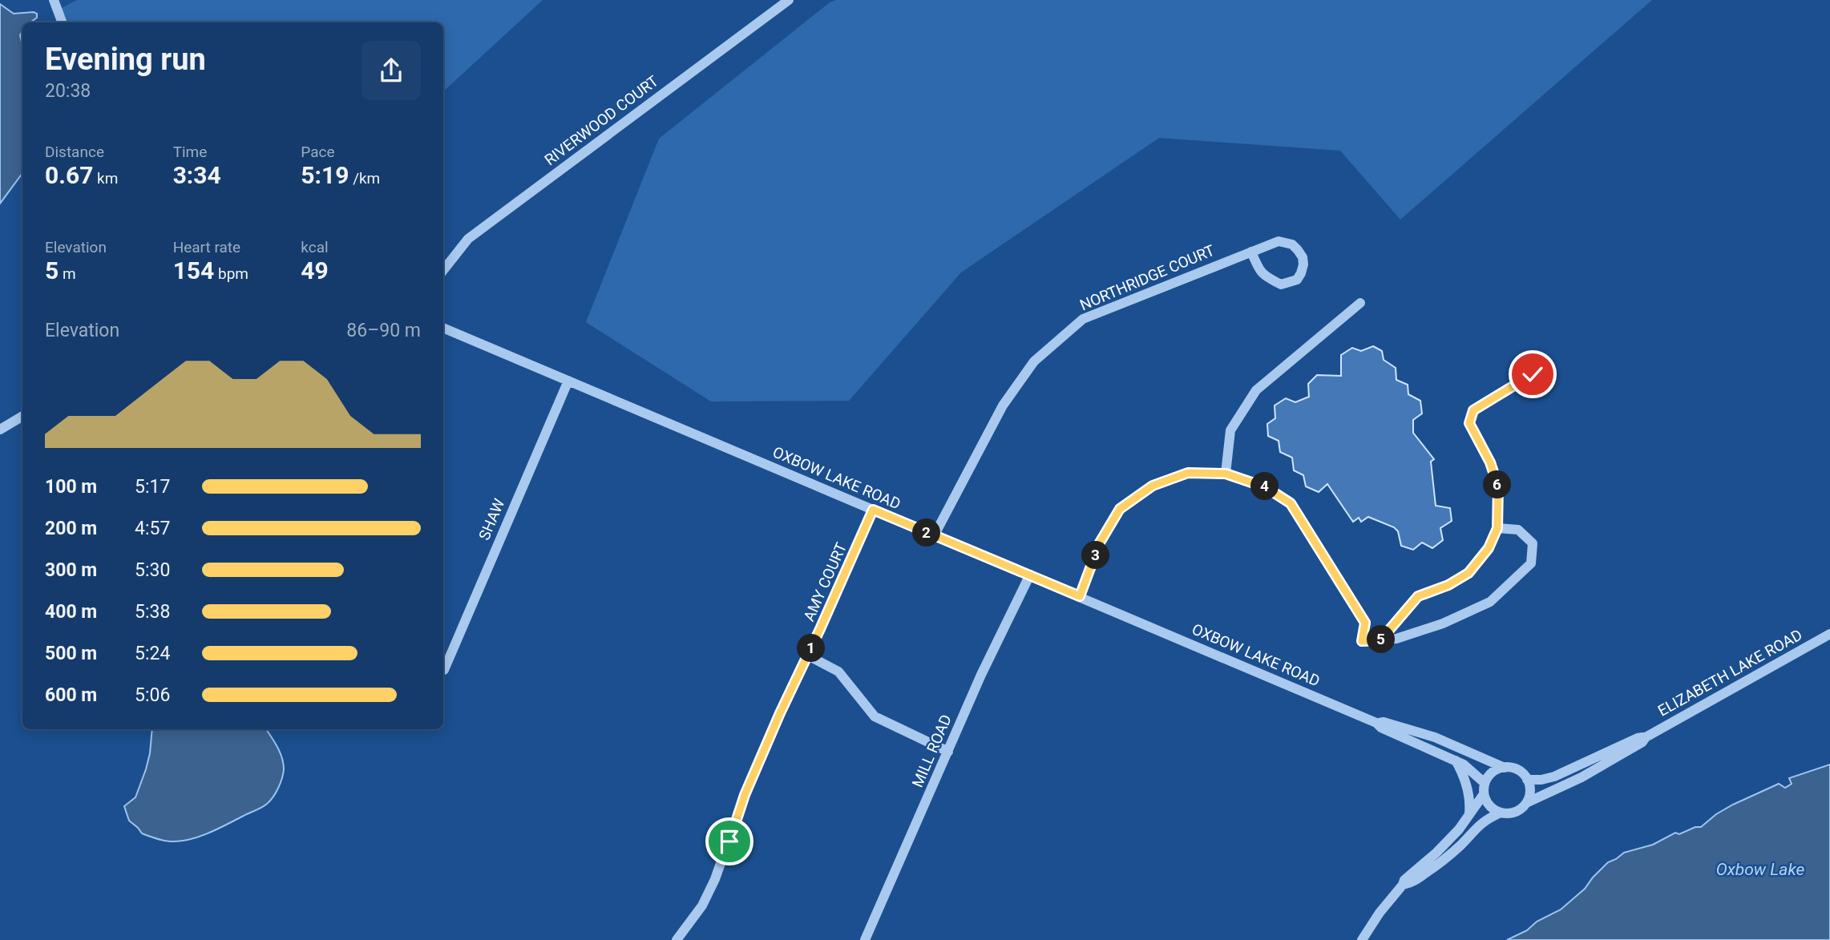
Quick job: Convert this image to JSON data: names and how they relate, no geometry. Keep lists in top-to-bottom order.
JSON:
{
  "streets": {
    "street": [
      "RIVERWOOD COURT",
      "NORTHRIDGE COURT",
      "OXBOW LAKE ROAD",
      "SHAW",
      "AMY COURT",
      "ELIZABETH LAKE ROAD",
      "MILL ROAD"
    ]
  },
  "crossings": [
    ["NORTHRIDGE COURT", "OXBOW LAKE ROAD"],
    ["OXBOW LAKE ROAD", "SHAW"],
    ["OXBOW LAKE ROAD", "AMY COURT"],
    ["OXBOW LAKE ROAD", "ELIZABETH LAKE ROAD"],
    ["OXBOW LAKE ROAD", "MILL ROAD"]
  ],
  "water": ["Oxbow Lake"],
  "page": {
    "heading": ["Evening run", "20:38"],
    "stats": [
      ["Distance", "0.67 km"],
      ["Time", "3:34"],
      ["Pace", "5:19 /km"],
      ["Elevation", "5 m"],
      ["Heart rate", "154 bpm"],
      ["kcal", "49"]
    ],
    "chart": ["Elevation", "86–90 m"],
    "list": [
      {
        "name": "100 m",
        "note": "5:17"
      },
      {
        "name": "200 m",
        "note": "4:57"
      },
      {
        "name": "300 m",
        "note": "5:30"
      },
      {
        "name": "400 m",
        "note": "5:38"
      },
      {
        "name": "500 m",
        "note": "5:24"
      },
      {
        "name": "600 m",
        "note": "5:06"
      }
    ],
    "pins": [
      "6",
      "4",
      "2",
      "3",
      "5",
      "1"
    ]
  }
}
